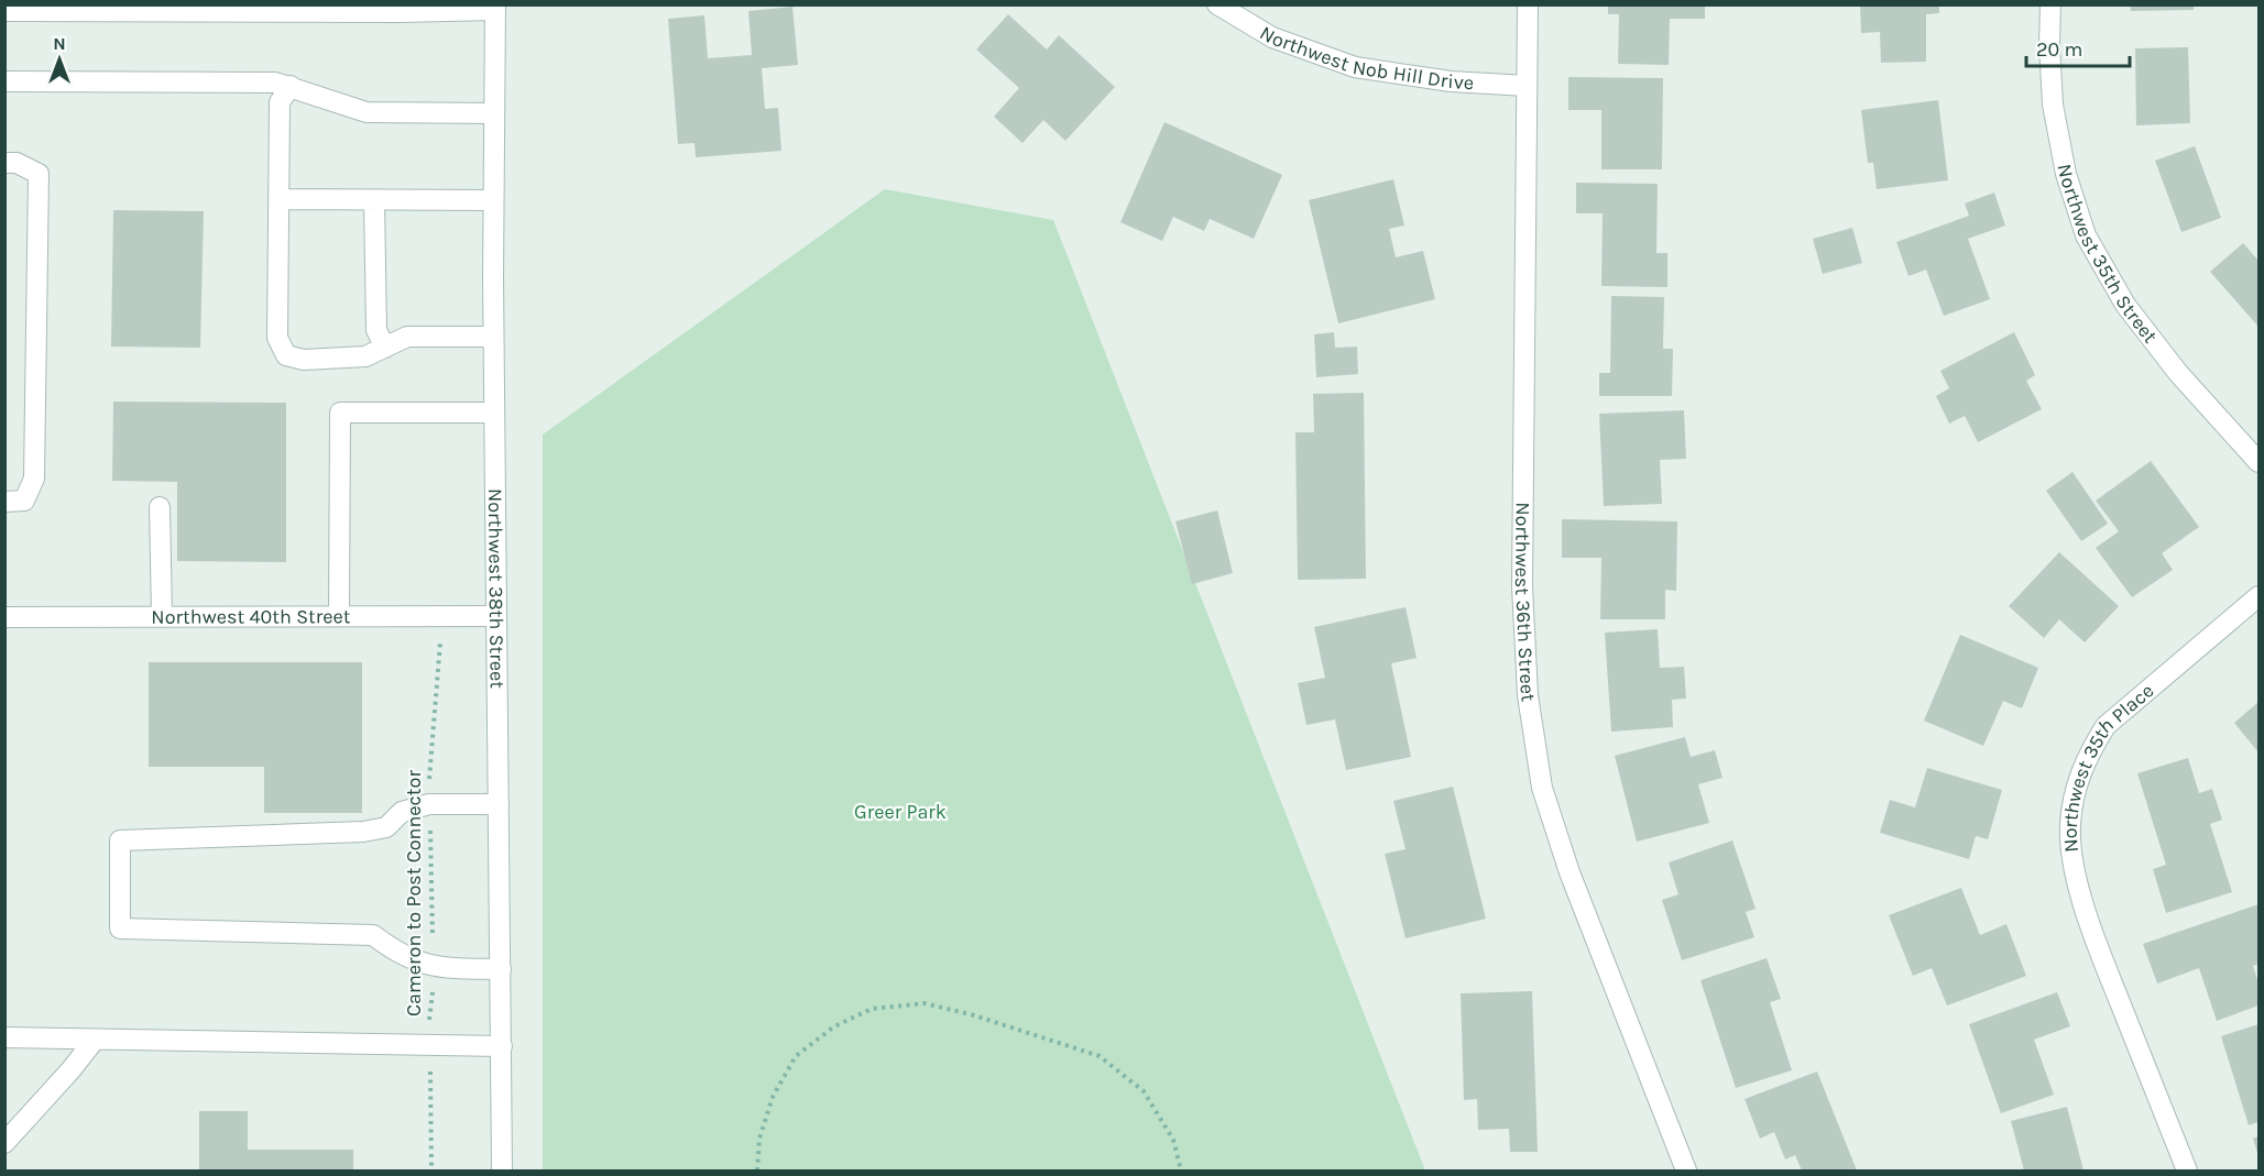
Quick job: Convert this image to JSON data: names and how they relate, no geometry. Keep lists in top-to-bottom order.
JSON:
{
  "streets": {
    "street": [
      "Northwest Nob Hill Drive",
      "Northwest 35th Street",
      "Northwest 38th Street",
      "Northwest 36th Street",
      "Northwest 40th Street",
      "Northwest 35th Place"
    ],
    "path": ["Cameron to Post Connector"]
  },
  "crossings": [
    ["Northwest Nob Hill Drive", "Northwest 36th Street"],
    ["Northwest 38th Street", "Northwest 40th Street"],
    ["Northwest 40th Street", "Cameron to Post Connector"]
  ],
  "parks": ["Greer Park"],
  "scale_bar": "20 m",
  "north": "top"
}
